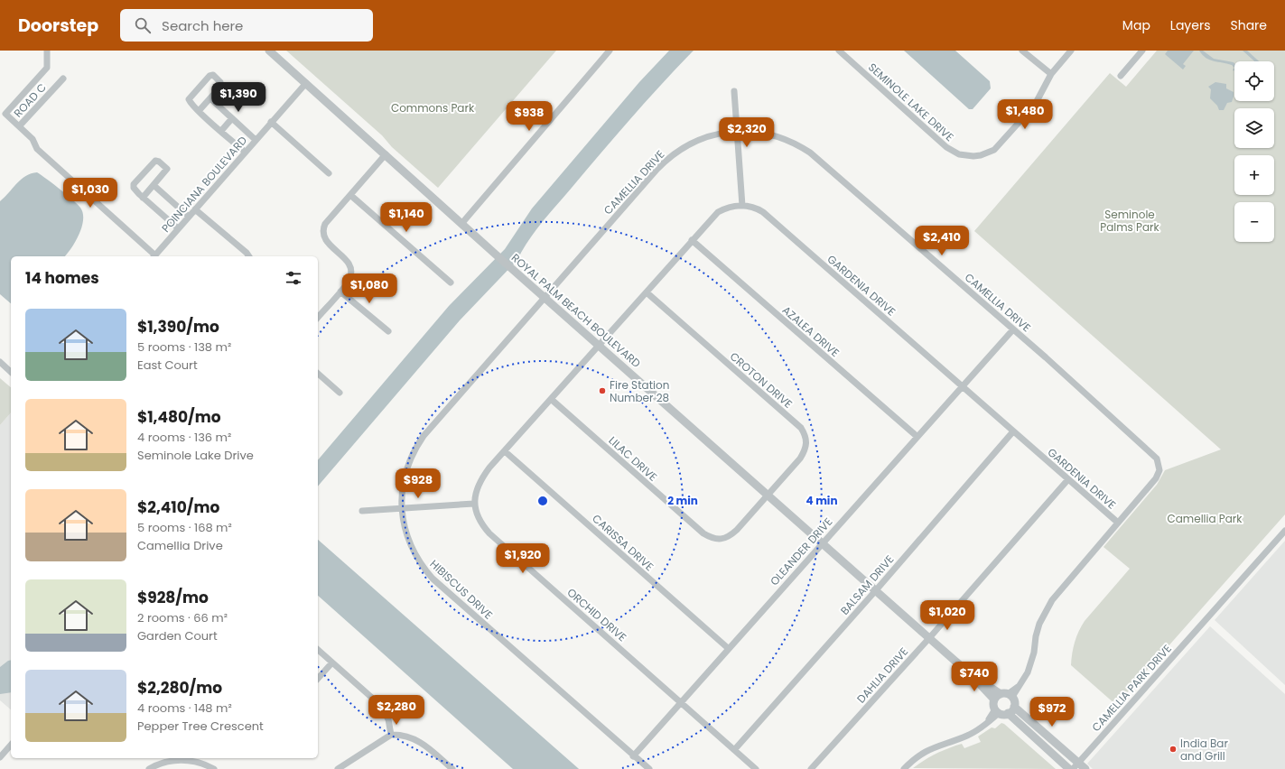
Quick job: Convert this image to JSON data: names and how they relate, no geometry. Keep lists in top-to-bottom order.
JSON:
{
  "streets": {
    "street": [
      "ROAD C",
      "SEMINOLE LAKE DRIVE",
      "CAMELLIA DRIVE",
      "POINCIANA BOULEVARD",
      "GARDENIA DRIVE",
      "ROYAL PALM BEACH BOULEVARD",
      "AZALEA DRIVE",
      "CROTON DRIVE",
      "LILAC DRIVE",
      "CARISSA DRIVE",
      "OLEANDER DRIVE",
      "BALSAM DRIVE",
      "HIBISCUS DRIVE",
      "ORCHID DRIVE",
      "DAHLIA DRIVE",
      "CAMELLIA PARK DRIVE"
    ]
  },
  "crossings": [
    ["CAMELLIA DRIVE", "GARDENIA DRIVE"],
    ["CAMELLIA DRIVE", "ROYAL PALM BEACH BOULEVARD"],
    ["CAMELLIA DRIVE", "OLEANDER DRIVE"],
    ["CAMELLIA DRIVE", "HIBISCUS DRIVE"],
    ["POINCIANA BOULEVARD", "ROYAL PALM BEACH BOULEVARD"],
    ["GARDENIA DRIVE", "ROYAL PALM BEACH BOULEVARD"],
    ["GARDENIA DRIVE", "AZALEA DRIVE"],
    ["GARDENIA DRIVE", "CROTON DRIVE"],
    ["GARDENIA DRIVE", "OLEANDER DRIVE"],
    ["GARDENIA DRIVE", "BALSAM DRIVE"],
    ["GARDENIA DRIVE", "ORCHID DRIVE"],
    ["GARDENIA DRIVE", "DAHLIA DRIVE"],
    ["ROYAL PALM BEACH BOULEVARD", "CROTON DRIVE"],
    ["ROYAL PALM BEACH BOULEVARD", "LILAC DRIVE"],
    ["ROYAL PALM BEACH BOULEVARD", "OLEANDER DRIVE"],
    ["ROYAL PALM BEACH BOULEVARD", "BALSAM DRIVE"],
    ["ROYAL PALM BEACH BOULEVARD", "HIBISCUS DRIVE"],
    ["ROYAL PALM BEACH BOULEVARD", "ORCHID DRIVE"],
    ["ROYAL PALM BEACH BOULEVARD", "DAHLIA DRIVE"],
    ["AZALEA DRIVE", "OLEANDER DRIVE"],
    ["CROTON DRIVE", "LILAC DRIVE"],
    ["LILAC DRIVE", "ORCHID DRIVE"],
    ["CARISSA DRIVE", "OLEANDER DRIVE"],
    ["CARISSA DRIVE", "ORCHID DRIVE"],
    ["OLEANDER DRIVE", "HIBISCUS DRIVE"],
    ["OLEANDER DRIVE", "ORCHID DRIVE"],
    ["BALSAM DRIVE", "ORCHID DRIVE"]
  ],
  "parks": ["Commons Park", "Seminole Palms Park", "Camellia Park"],
  "places": ["Fire Station Number 28", "India Bar and Grill"],
  "page": {
    "header": "Doorstep",
    "search": "Search here",
    "nav": ["Map", "Layers", "Share"],
    "map_buttons": ["+", "−"],
    "price": [
      "$1,390",
      "$1,480",
      "$938",
      "$2,320",
      "$1,030",
      "$1,140",
      "$2,410",
      "$1,080",
      "$928",
      "$1,920",
      "$1,020",
      "$740",
      "$2,280",
      "$972"
    ],
    "heading": "14 homes",
    "list": [
      {
        "name": "$1,390/mo",
        "note": "5 rooms · 138 m² · East Court"
      },
      {
        "name": "$1,480/mo",
        "note": "4 rooms · 136 m² · Seminole Lake Drive"
      },
      {
        "name": "$2,410/mo",
        "note": "5 rooms · 168 m² · Camellia Drive"
      },
      {
        "name": "$928/mo",
        "note": "2 rooms · 66 m² · Garden Court"
      },
      {
        "name": "$2,280/mo",
        "note": "4 rooms · 148 m² · Pepper Tree Crescent"
      }
    ]
  },
  "rings": ["2 min", "4 min"]
}
